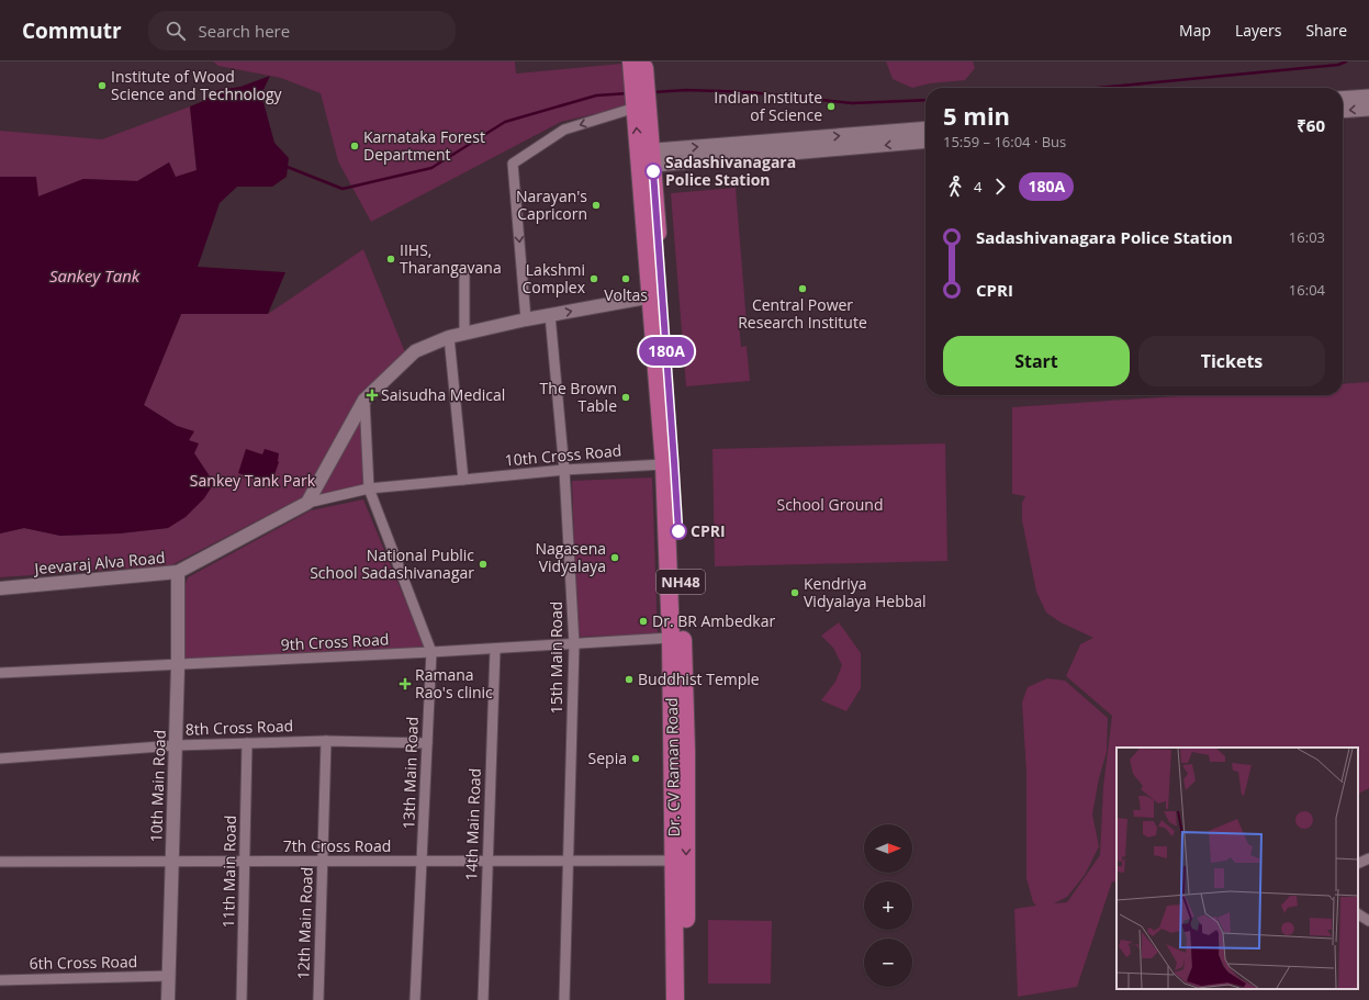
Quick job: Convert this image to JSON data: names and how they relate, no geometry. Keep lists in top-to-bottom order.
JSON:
{
  "streets": {
    "highway": ["NH48", "Dr. CV Raman Road"],
    "street": [
      "10th Cross Road",
      "Jeevaraj Alva Road",
      "9th Cross Road",
      "15th Main Road",
      "8th Cross Road",
      "13th Main Road",
      "10th Main Road",
      "14th Main Road",
      "7th Cross Road",
      "11th Main Road",
      "12th Main Road",
      "6th Cross Road"
    ]
  },
  "crossings": [
    ["10th Cross Road", "Jeevaraj Alva Road"],
    ["10th Cross Road", "15th Main Road"],
    ["10th Cross Road", "Dr. CV Raman Road"],
    ["10th Cross Road", "13th Main Road"],
    ["Jeevaraj Alva Road", "10th Main Road"],
    ["9th Cross Road", "15th Main Road"],
    ["9th Cross Road", "Dr. CV Raman Road"],
    ["9th Cross Road", "13th Main Road"],
    ["9th Cross Road", "10th Main Road"],
    ["9th Cross Road", "14th Main Road"],
    ["15th Main Road", "7th Cross Road"],
    ["8th Cross Road", "13th Main Road"],
    ["8th Cross Road", "10th Main Road"],
    ["8th Cross Road", "11th Main Road"],
    ["8th Cross Road", "12th Main Road"],
    ["Dr. CV Raman Road", "7th Cross Road"],
    ["13th Main Road", "7th Cross Road"],
    ["10th Main Road", "7th Cross Road"],
    ["10th Main Road", "6th Cross Road"],
    ["14th Main Road", "7th Cross Road"],
    ["7th Cross Road", "11th Main Road"],
    ["7th Cross Road", "12th Main Road"]
  ],
  "water": ["Sankey Tank"],
  "parks": ["Sankey Tank Park", "School Ground"],
  "places": {
    "other": [
      "Institute of Wood Science and Technology",
      "Indian Institute of Science",
      "Karnataka Forest Department",
      "Sadashivanagara Police Station",
      "Narayan's Capricorn",
      "IIHS, Tharangavana",
      "Lakshmi Complex",
      "Voltas",
      "Central Power Research Institute",
      "The Brown Table",
      "CPRI",
      "Nagasena Vidyalaya",
      "National Public School Sadashivanagar",
      "Kendriya Vidyalaya Hebbal",
      "Dr. BR Ambedkar",
      "Buddhist Temple",
      "Sepia"
    ],
    "health": ["Saisudha Medical", "Ramana Rao's clinic"]
  },
  "lines": ["bus line 180A"],
  "north": "right",
  "page": {
    "header": "Commutr",
    "search": "Search here",
    "nav": ["Map", "Layers", "Share"],
    "on_map": "180A",
    "heading": ["5 min", "15:59 – 16:04 · Bus", "₹60"],
    "legs": ["4", "180A"],
    "list": [
      {
        "name": "Sadashivanagara Police Station",
        "value": "16:03"
      },
      {
        "name": "CPRI",
        "value": "16:04"
      }
    ],
    "buttons": ["Start", "Tickets"],
    "map_buttons": ["+", "−"]
  }
}
